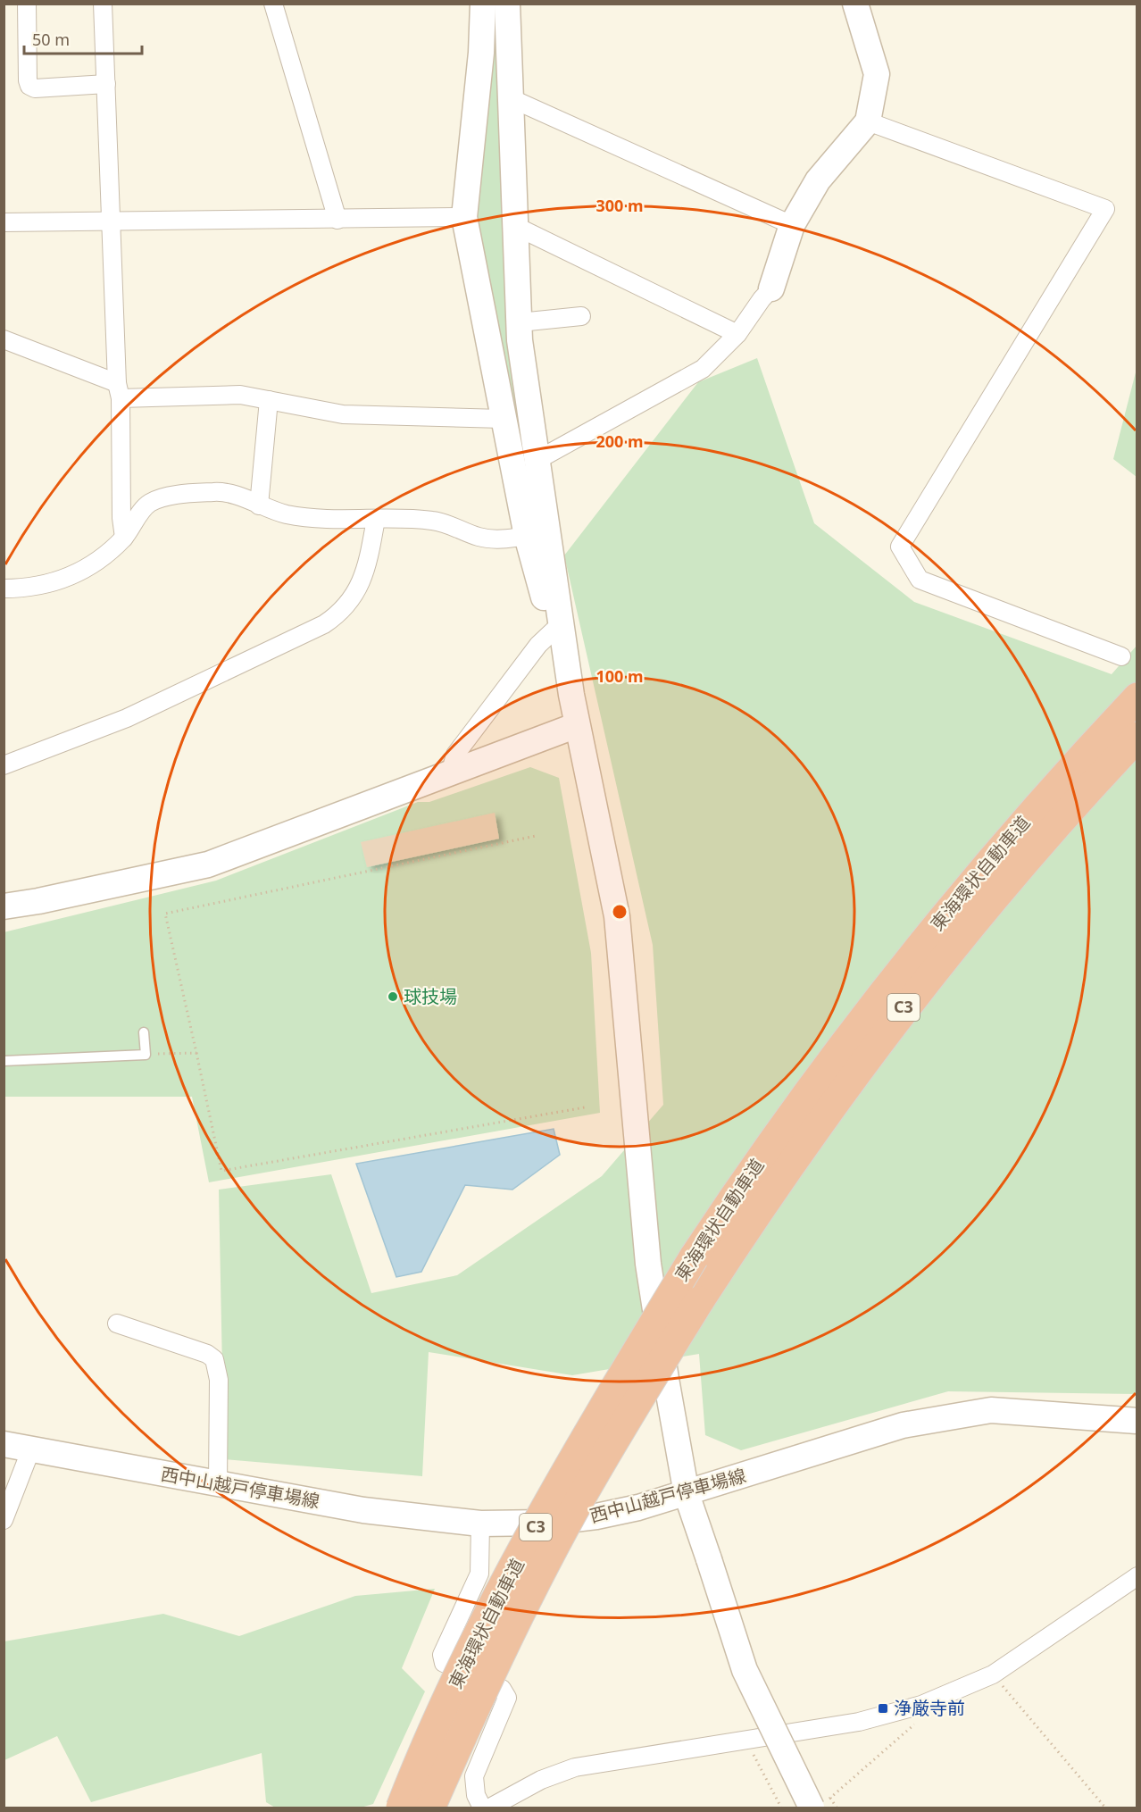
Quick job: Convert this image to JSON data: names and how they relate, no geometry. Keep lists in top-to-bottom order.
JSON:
{
  "streets": {
    "highway": ["東海環状自動車道", "C3"],
    "street": ["西中山越戸停車場線"]
  },
  "places": {
    "other": ["球技場"],
    "transit": ["浄厳寺前"]
  },
  "scale_bar": "50 m",
  "rings": ["300 m", "200 m", "100 m"]
}
